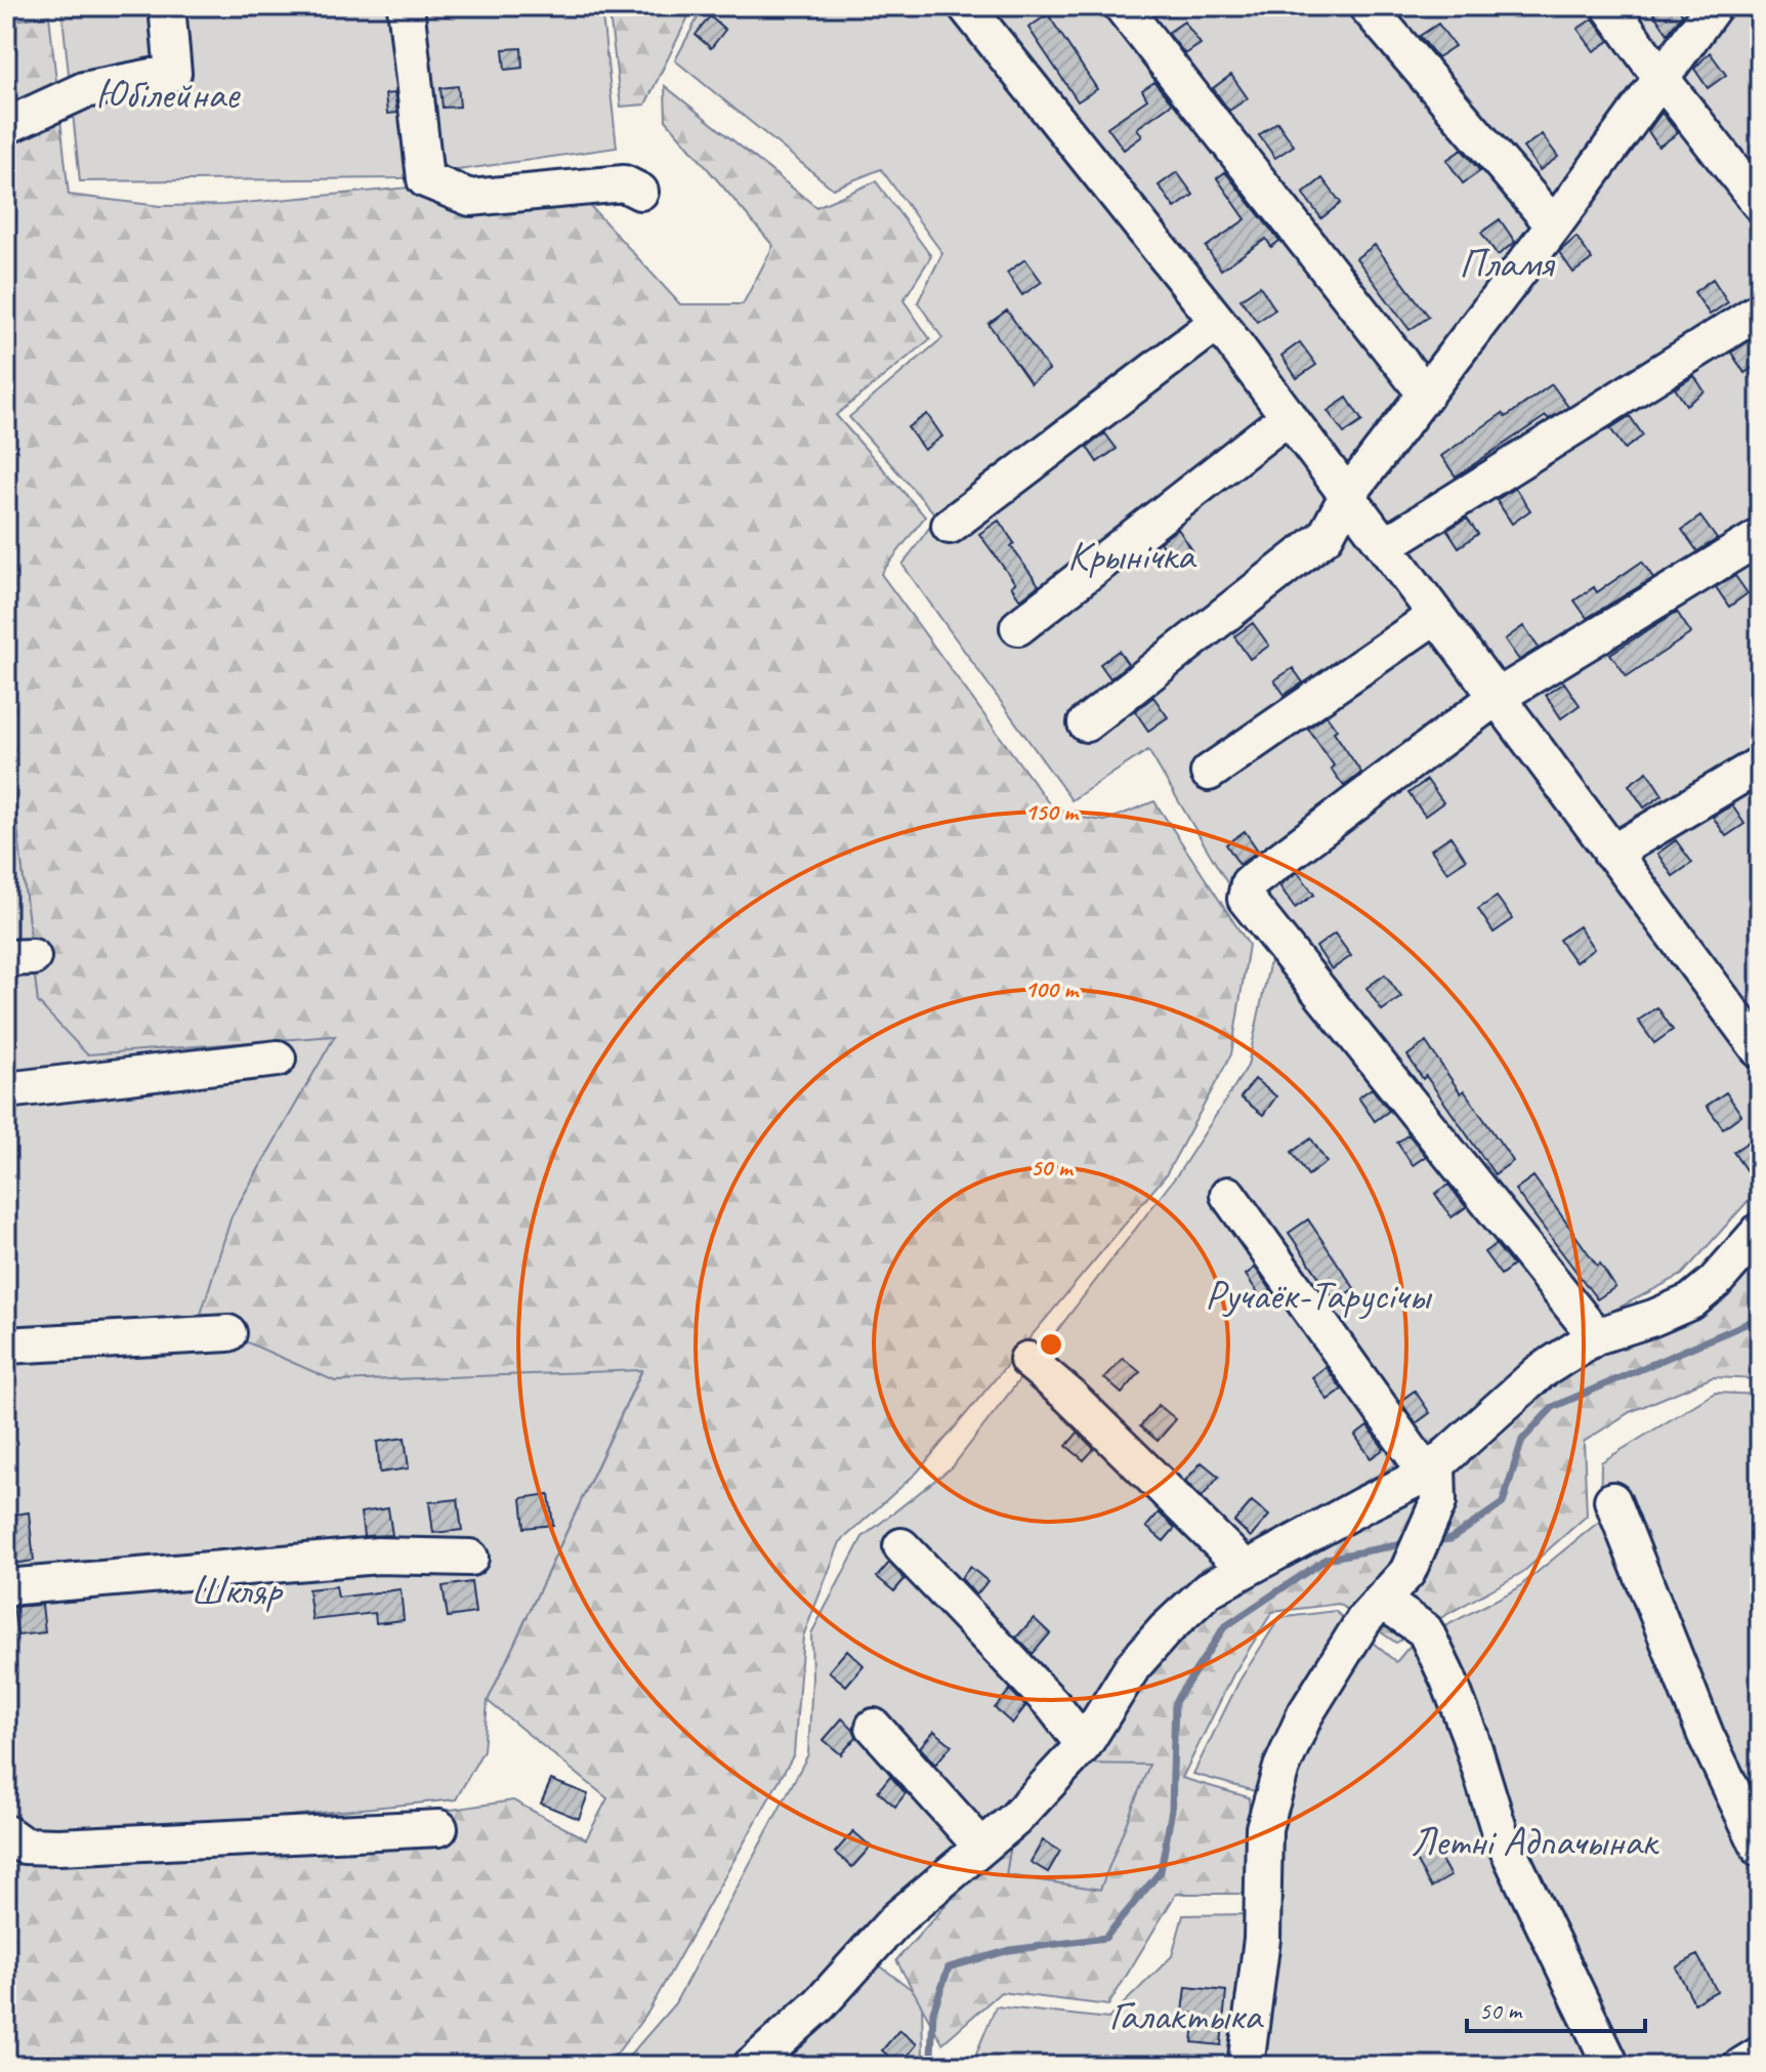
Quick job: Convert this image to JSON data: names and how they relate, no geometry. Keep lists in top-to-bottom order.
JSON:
{
  "parks": [
    "Юбілейнае",
    "Пламя",
    "Крынічка",
    "Ручаёк-Тарусічы",
    "Шкляр",
    "Летні Адпачынак",
    "Галактыка"
  ],
  "scale_bar": "50 m",
  "rings": ["150 m", "100 m", "50 m"]
}
